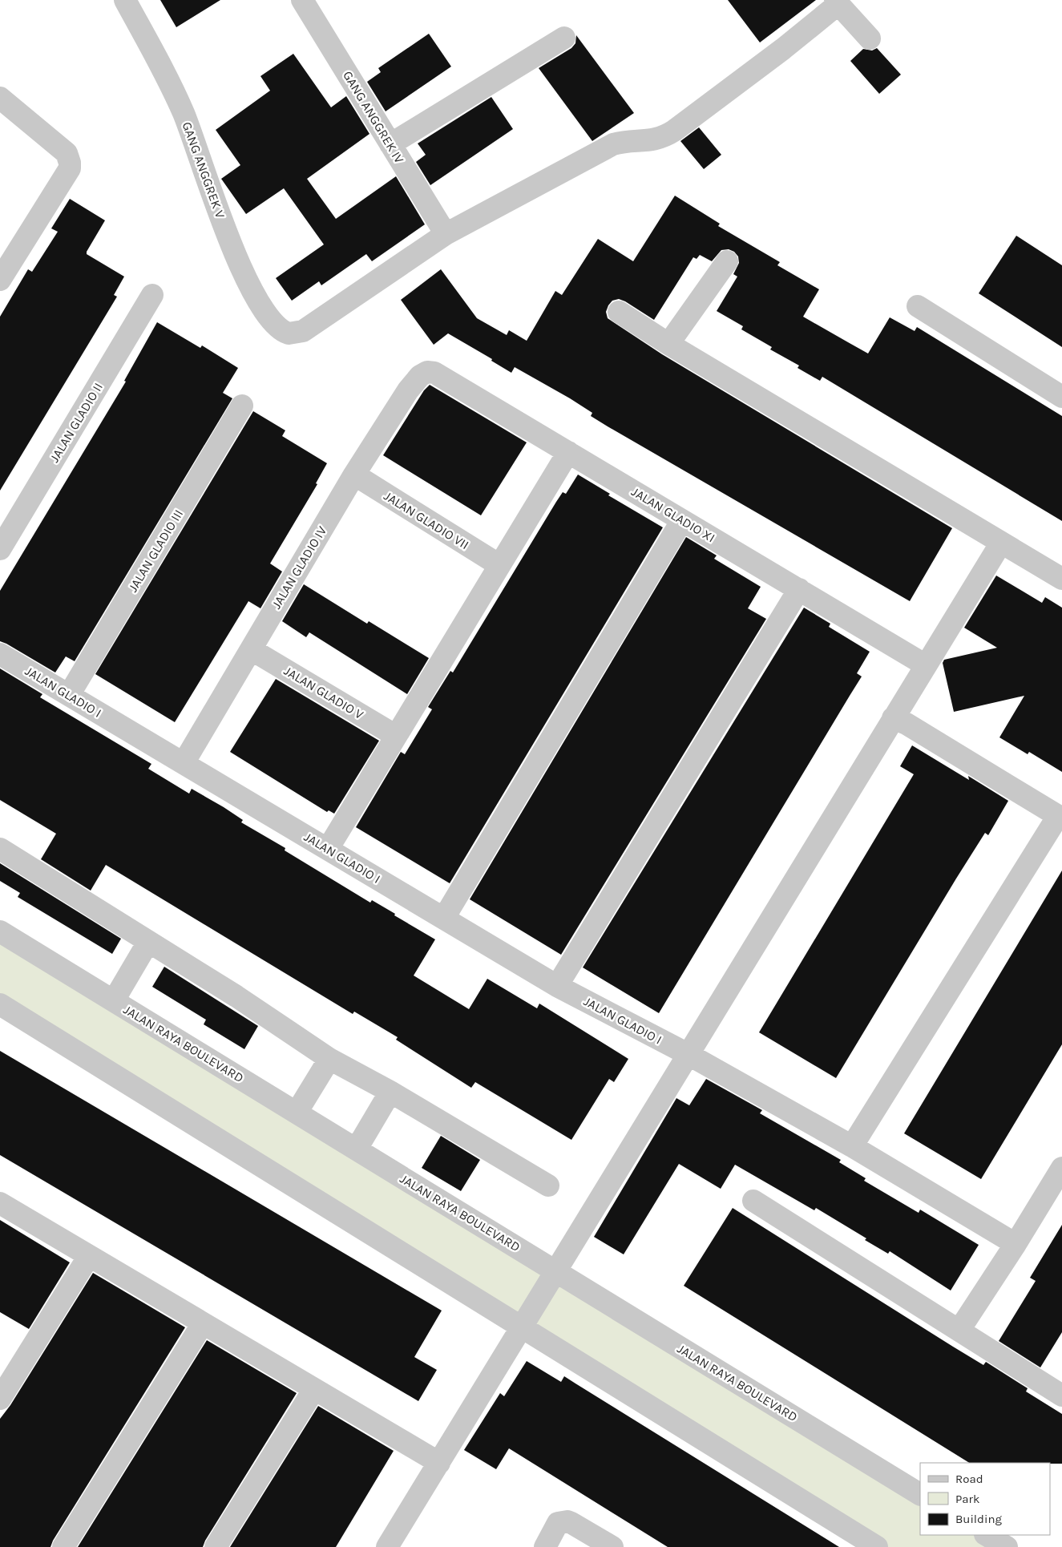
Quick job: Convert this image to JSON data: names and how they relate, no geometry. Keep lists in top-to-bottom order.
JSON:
{
  "streets": {
    "street": [
      "GANG ANGGREK IV",
      "GANG ANGGREK V",
      "JALAN GLADIO II",
      "JALAN GLADIO XI",
      "JALAN GLADIO VII",
      "JALAN GLADIO III",
      "JALAN GLADIO IV",
      "JALAN GLADIO I",
      "JALAN GLADIO V",
      "JALAN RAYA BOULEVARD"
    ]
  },
  "crossings": [
    ["GANG ANGGREK IV", "GANG ANGGREK V"],
    ["JALAN GLADIO XI", "JALAN GLADIO IV"],
    ["JALAN GLADIO VII", "JALAN GLADIO IV"],
    ["JALAN GLADIO III", "JALAN GLADIO I"],
    ["JALAN GLADIO IV", "JALAN GLADIO I"],
    ["JALAN GLADIO IV", "JALAN GLADIO V"]
  ],
  "legend": ["Road", "Park", "Building"]
}
